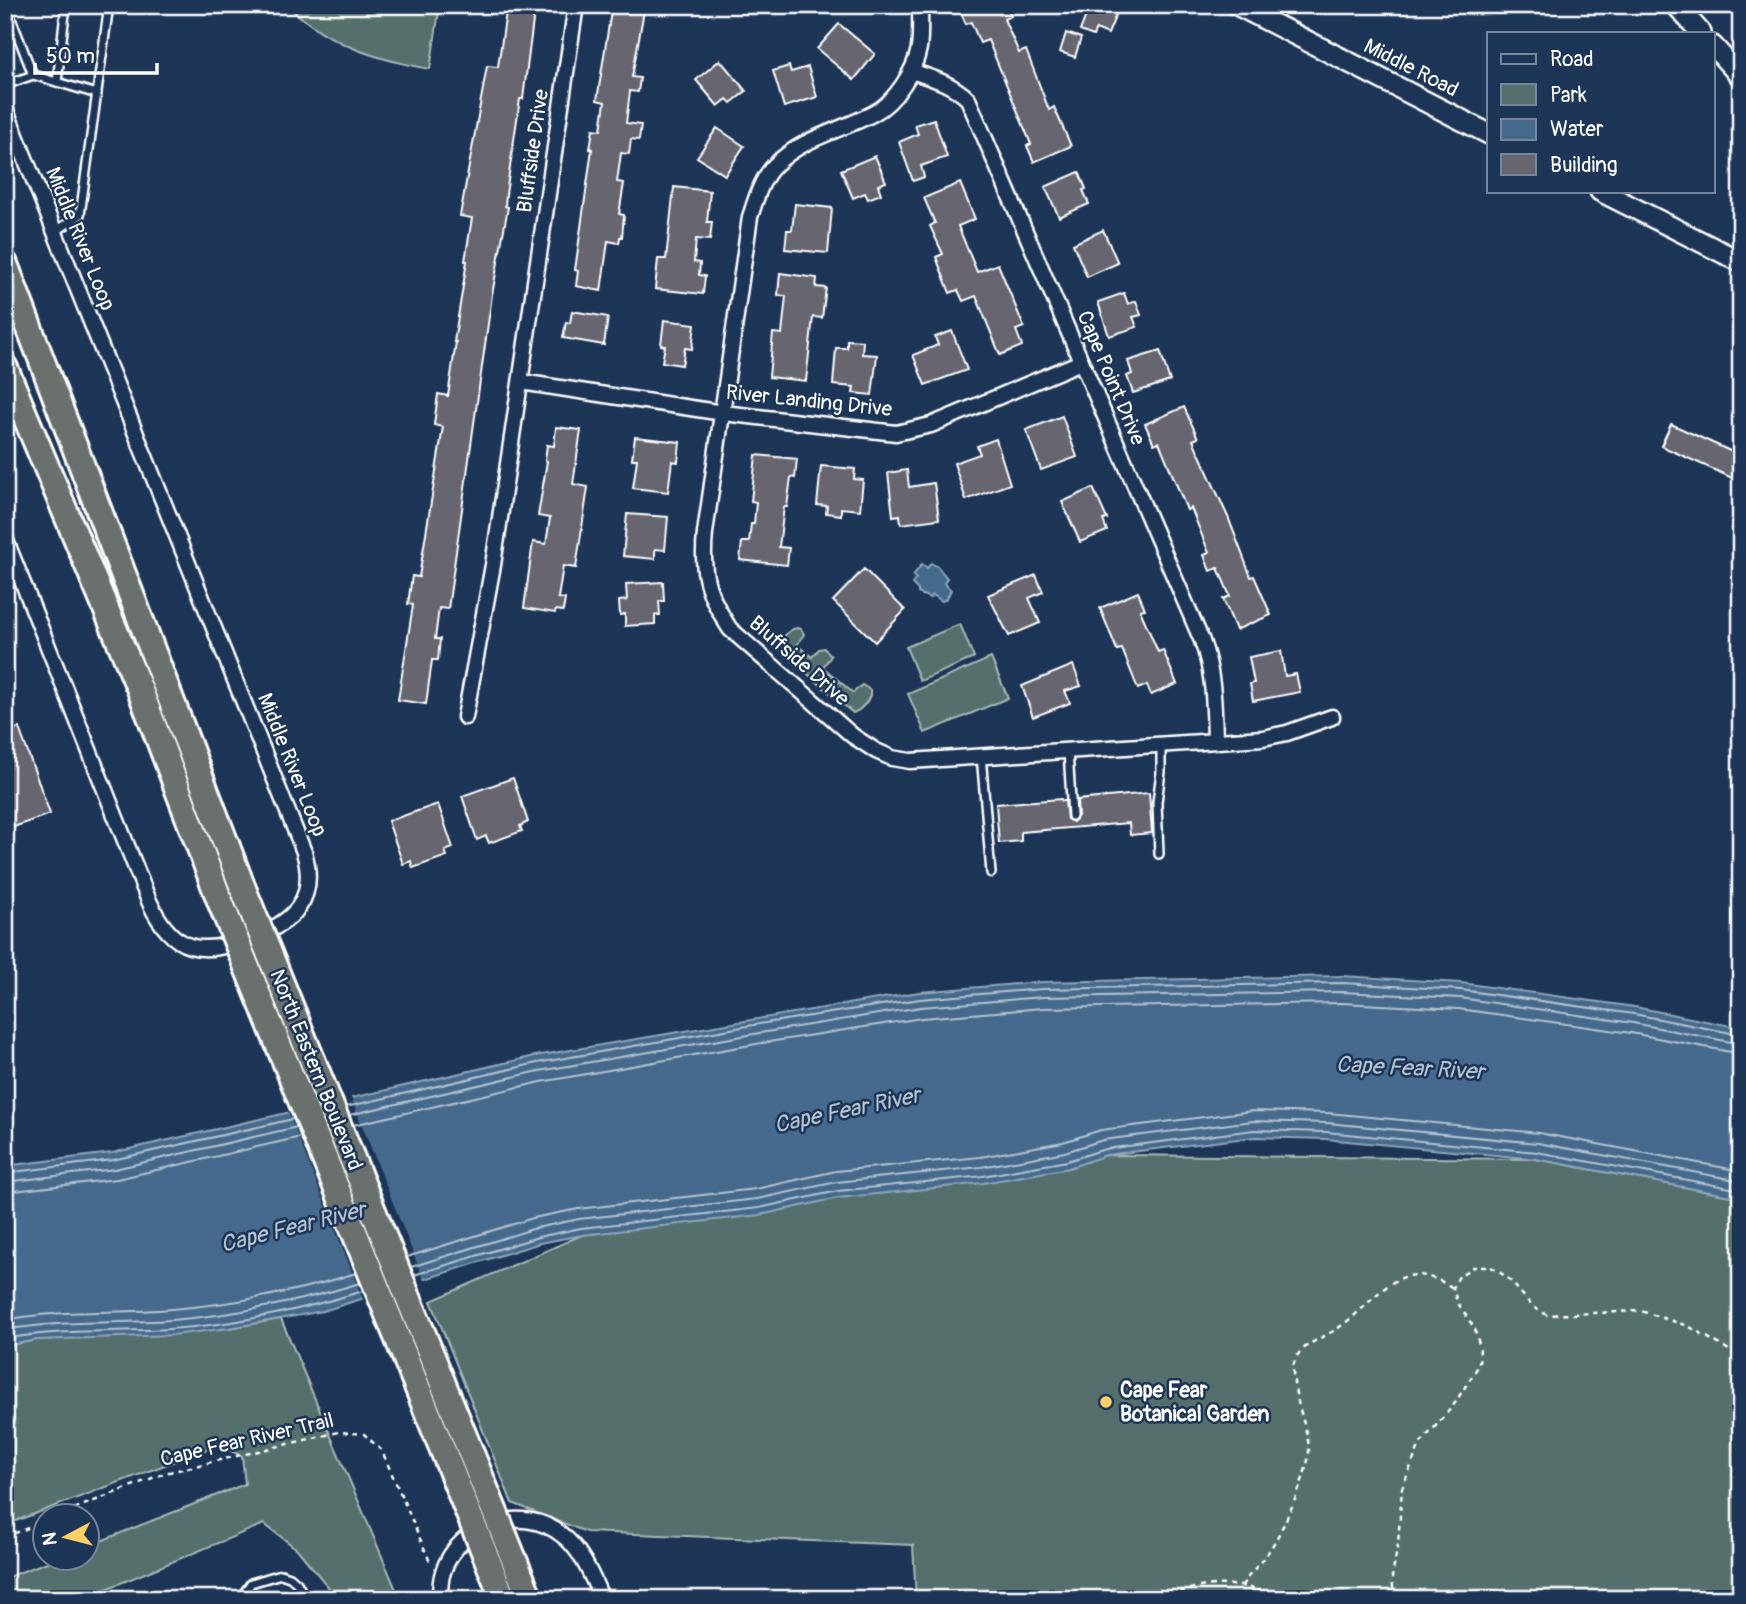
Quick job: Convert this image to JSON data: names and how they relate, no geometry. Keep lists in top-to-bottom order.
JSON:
{
  "streets": {
    "highway": ["North Eastern Boulevard"],
    "main road": ["Middle Road"],
    "street": [
      "Bluffside Drive",
      "Middle River Loop",
      "Cape Point Drive",
      "River Landing Drive"
    ],
    "path": ["Cape Fear River Trail"]
  },
  "crossings": [
    ["Bluffside Drive", "Cape Point Drive"],
    ["Bluffside Drive", "River Landing Drive"],
    ["Cape Point Drive", "River Landing Drive"]
  ],
  "water": ["Cape Fear River"],
  "places": ["Cape Fear Botanical Garden"],
  "legend": [
    "Road",
    "Park",
    "Water",
    "Building"
  ],
  "scale_bar": "50 m",
  "north": "left"
}
